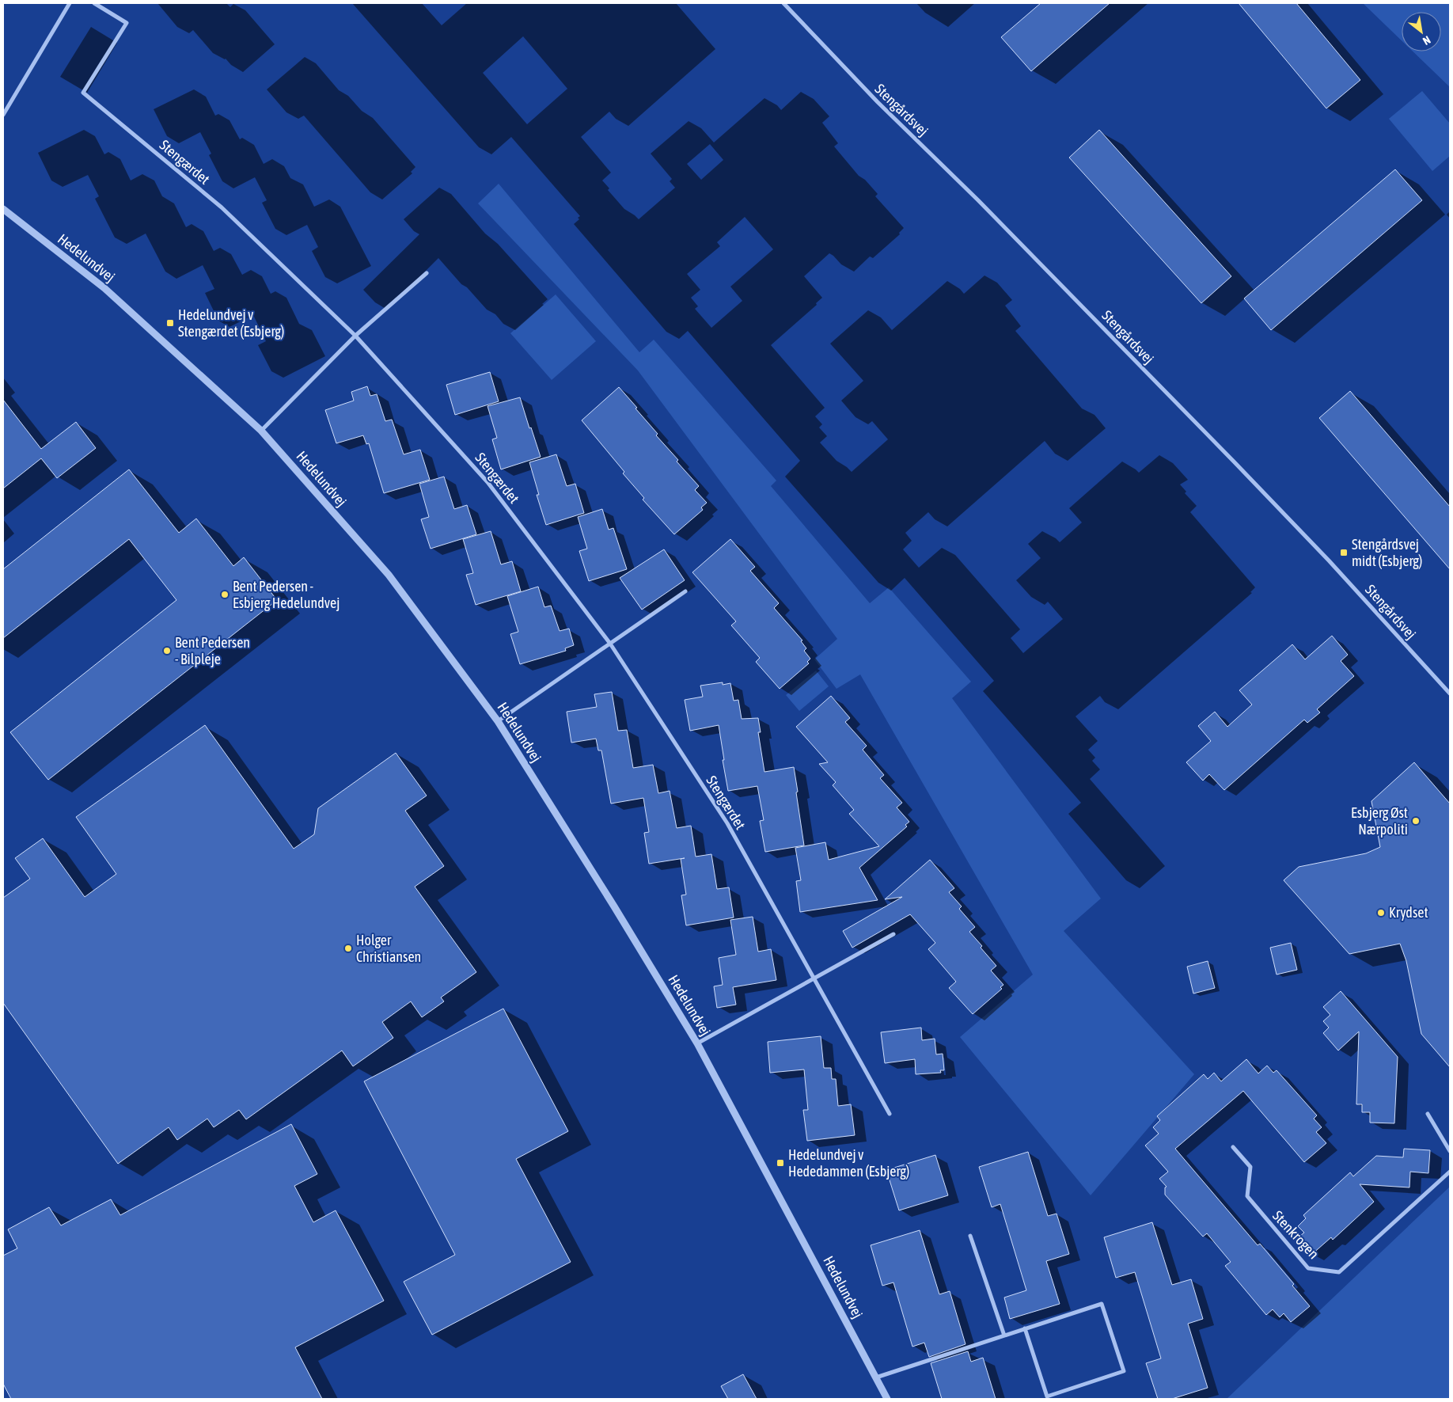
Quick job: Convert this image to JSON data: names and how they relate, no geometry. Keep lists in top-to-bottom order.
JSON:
{
  "streets": {
    "street": [
      "Stengårdsvej",
      "Stengærdet",
      "Hedelundvej",
      "Stenkrogen"
    ]
  },
  "places": {
    "transit": ["Hedelundvej v Stengærdet (Esbjerg)", "Stengårdsvej midt (Esbjerg)", "Hedelundvej v Hededammen (Esbjerg)"],
    "other": [
      "Bent Pedersen - Esbjerg Hedelundvej",
      "Bent Pedersen - Bilpleje",
      "Esbjerg Øst Nærpoliti",
      "Krydset",
      "Holger Christiansen"
    ]
  },
  "north": "bottom right"
}
